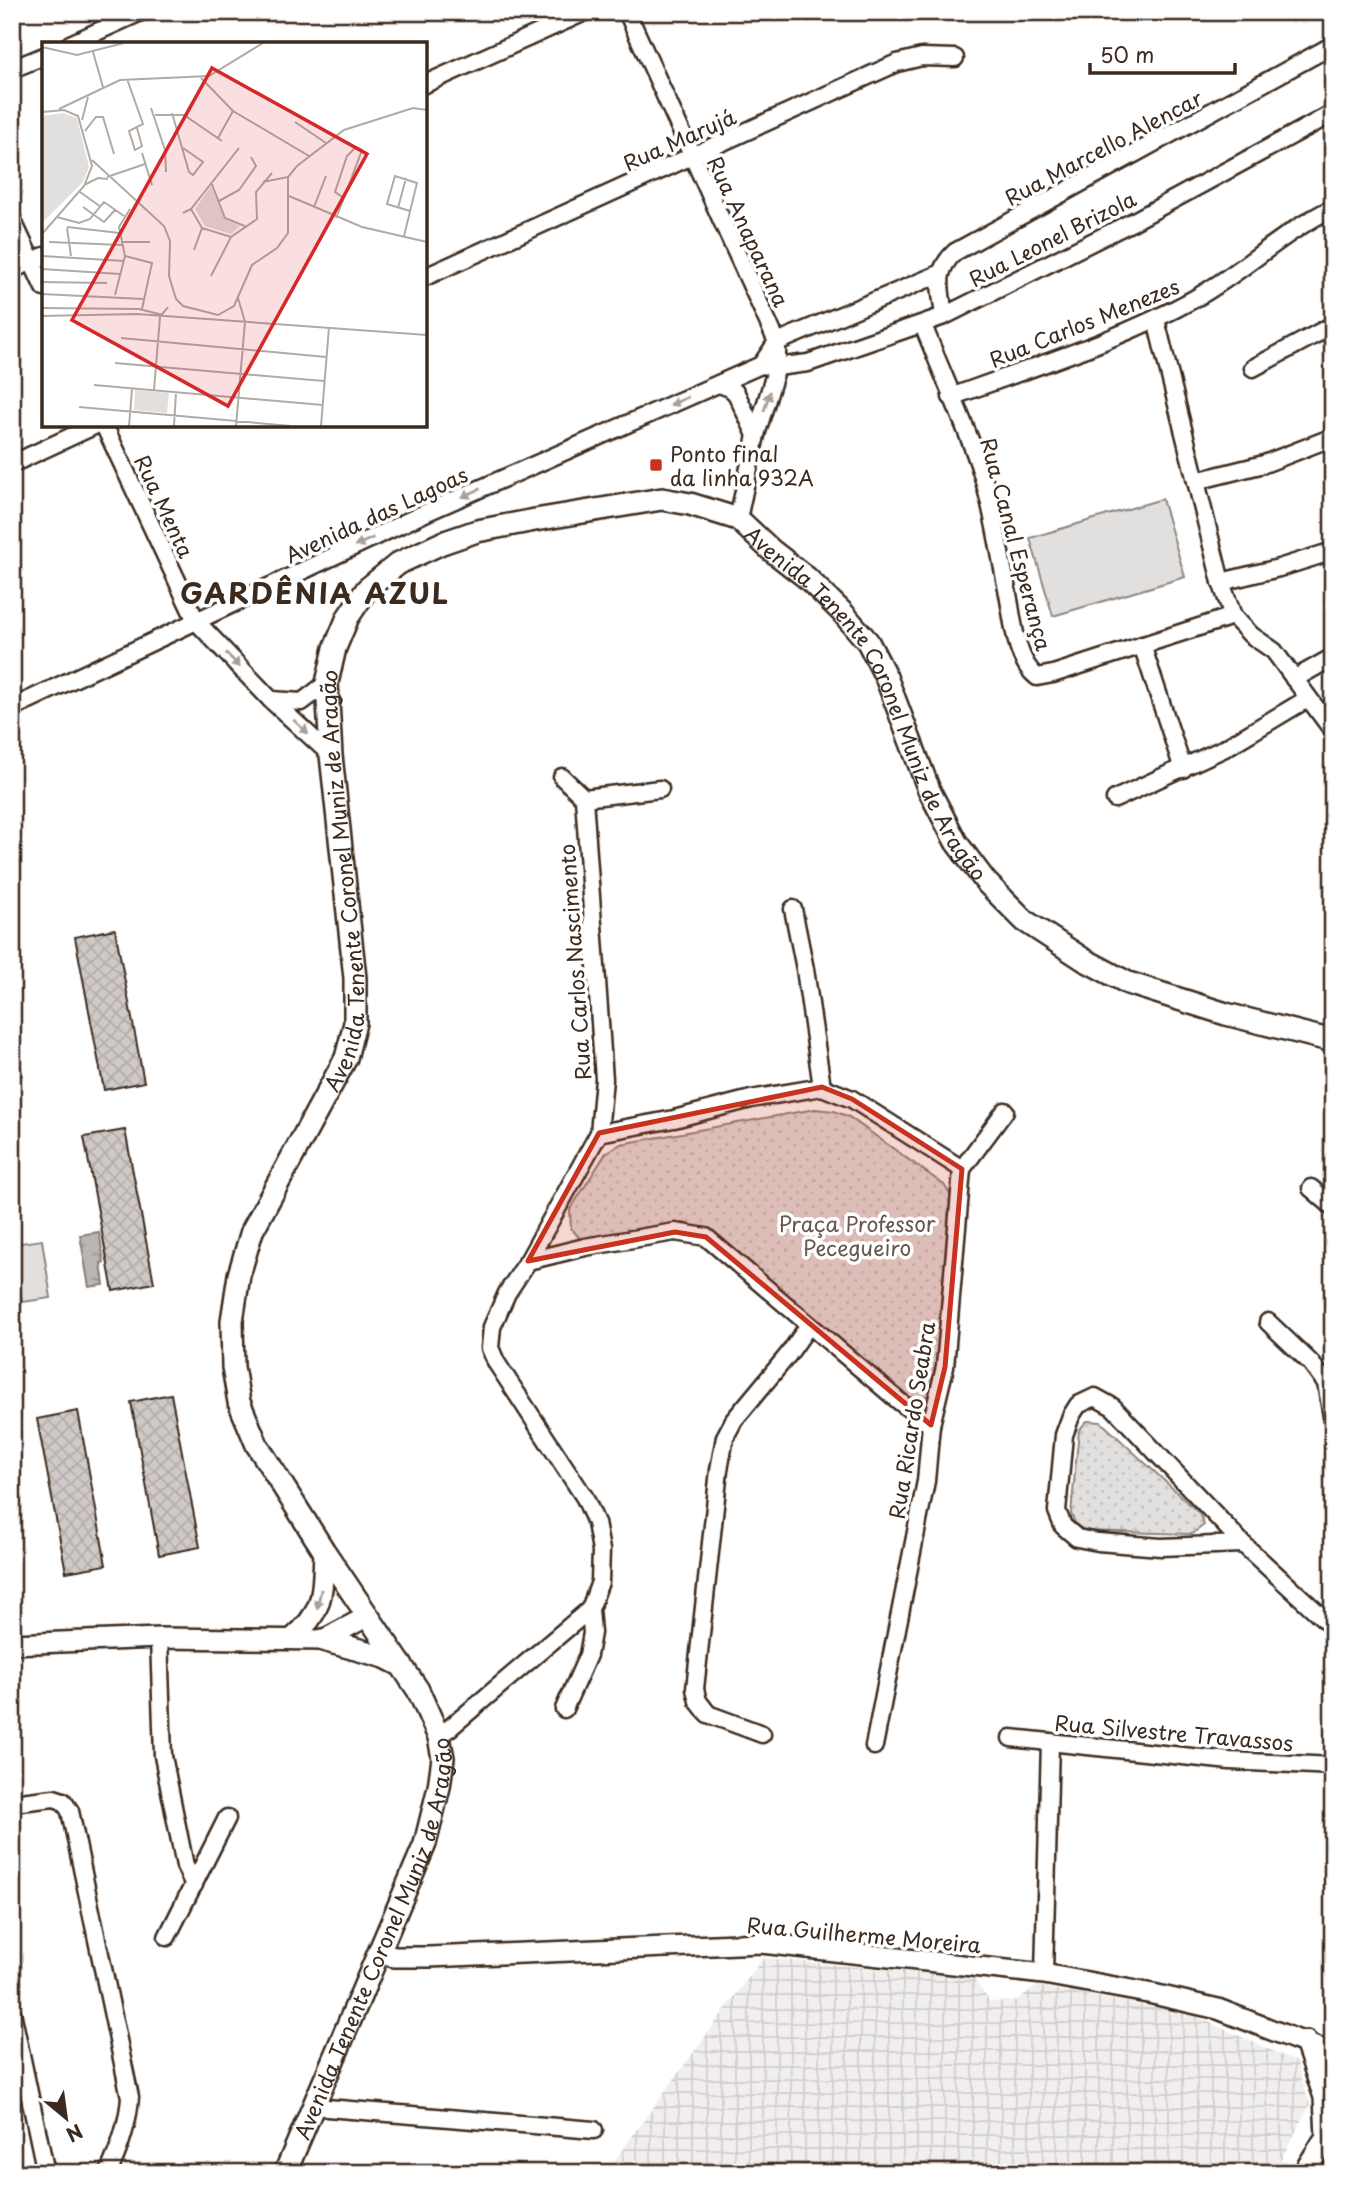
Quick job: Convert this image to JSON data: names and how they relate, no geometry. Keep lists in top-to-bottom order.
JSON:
{
  "streets": {
    "main road": ["Avenida Tenente Coronel Muniz de Aragão"],
    "street": [
      "Rua Marujá",
      "Rua Marcello Alencar",
      "Rua Anaparana",
      "Rua Leonel Brizola",
      "Rua Carlos Menezes",
      "Rua Menta",
      "Avenida das Lagoas",
      "Rua Canal Esperança",
      "Rua Carlos Nascimento",
      "Rua Ricardo Seabra",
      "Rua Silvestre Travassos",
      "Rua Guilherme Moreira"
    ]
  },
  "crossings": [
    ["Rua Marujá", "Rua Anaparana"],
    ["Rua Leonel Brizola", "Avenida das Lagoas"],
    ["Rua Leonel Brizola", "Rua Canal Esperança"],
    ["Rua Carlos Menezes", "Rua Canal Esperança"],
    ["Rua Menta", "Avenida das Lagoas"],
    ["Rua Menta", "Avenida Tenente Coronel Muniz de Aragão"],
    ["Avenida Tenente Coronel Muniz de Aragão", "Rua Guilherme Moreira"]
  ],
  "one_way": ["Rua Menta", "Avenida das Lagoas"],
  "districts": ["GARDÊNIA AZUL"],
  "parks": ["Praça Professor Pecegueiro"],
  "places": {
    "transit": ["Ponto final da linha 932A"]
  },
  "scale_bar": "50 m",
  "north": "bottom right"
}
